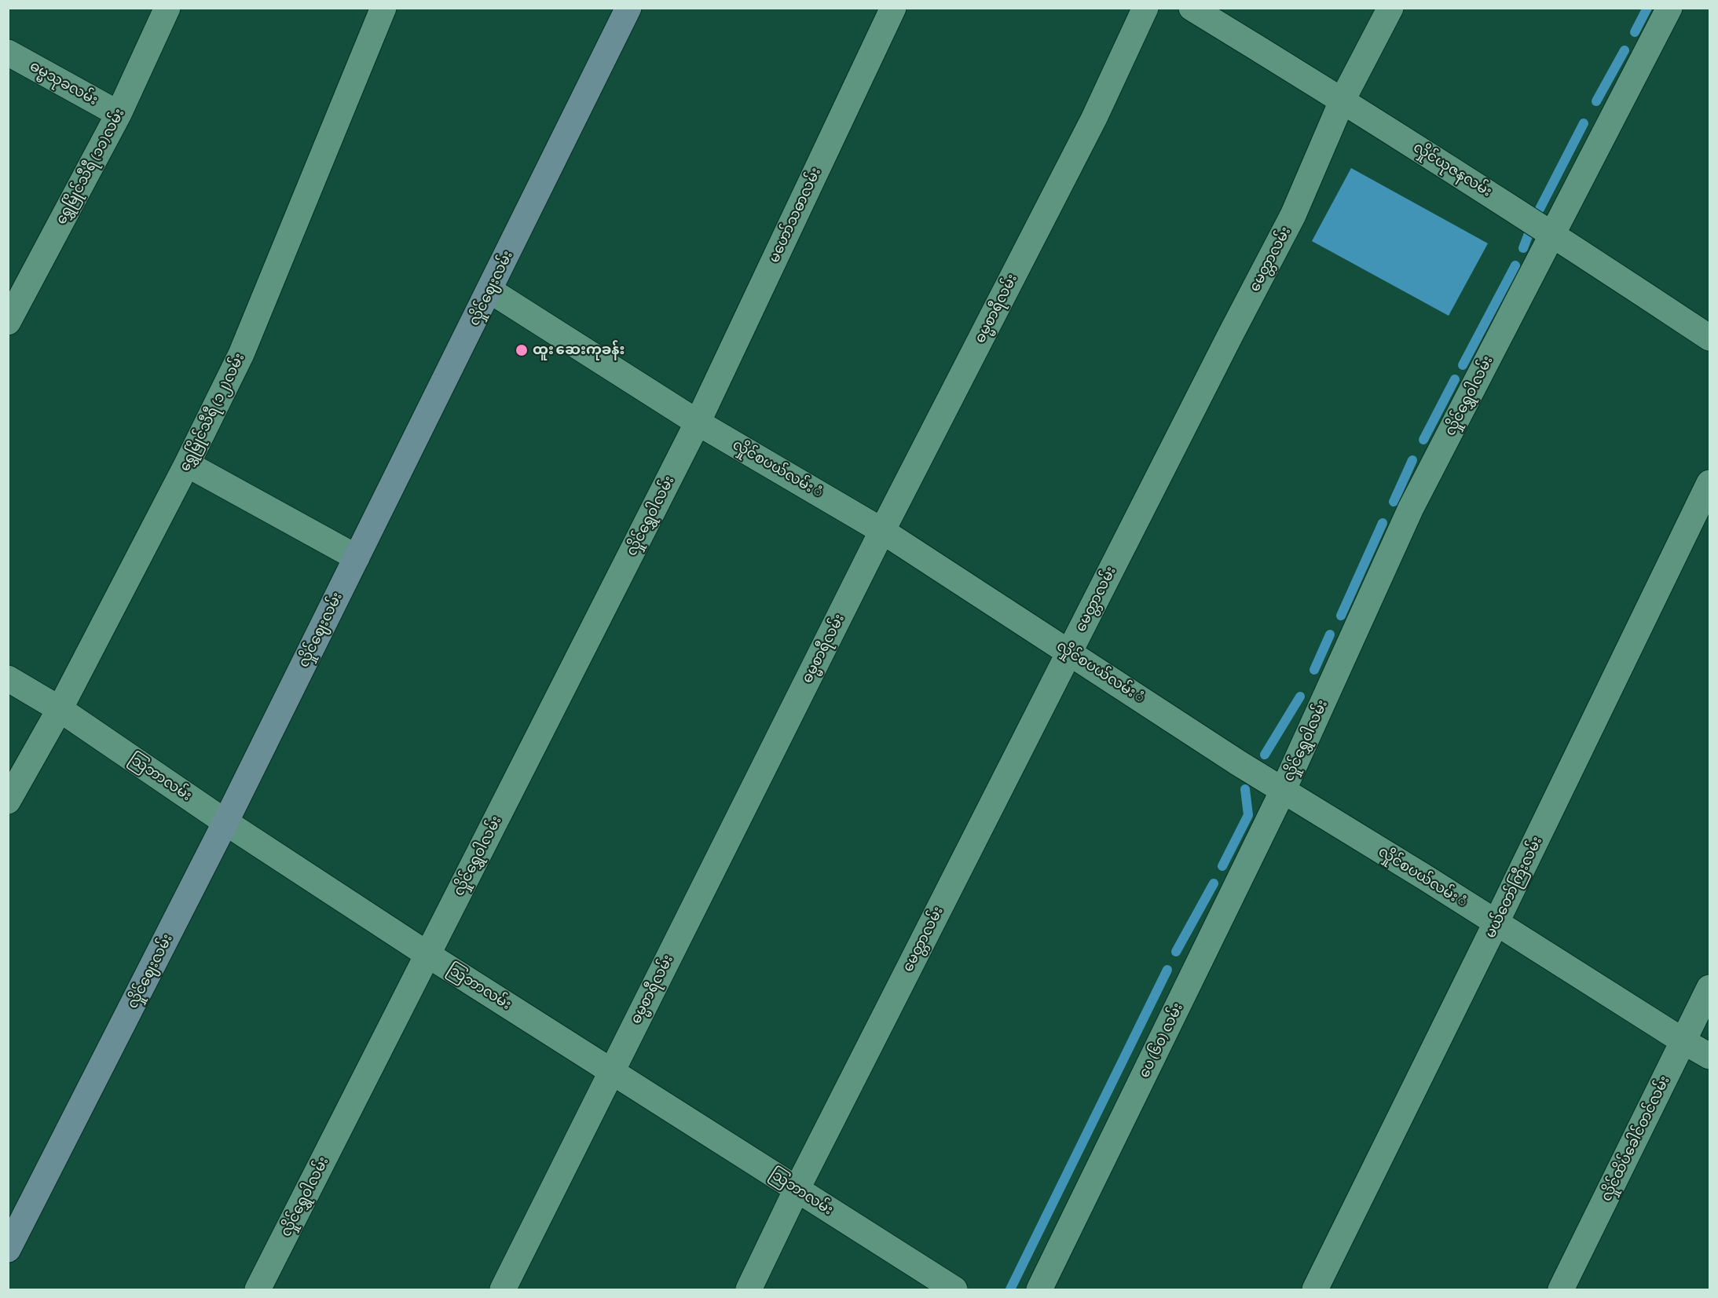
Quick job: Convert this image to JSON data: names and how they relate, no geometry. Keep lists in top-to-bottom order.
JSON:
{
  "streets": {
    "street": [
      "ဓမ္မသုခလမ်း",
      "ရွှေမြိုင်သီရီ (၁၁)လမ်း",
      "လှိုင်ယုဇနလမ်း",
      "မဟော်သဓာလမ်း",
      "မေတ္တာလမ်း",
      "လှိုင်ဈေးလမ်း",
      "ဓမ္မစာရီလမ်း",
      "လှိုင်ရွှေဝါလမ်း",
      "ရွှေမြိုင်သီရီ (၁၂)လမ်း",
      "လှိုင်စပယ်လမ်း ံ",
      "သြဘာလမ်း",
      "မယ်တော်ကြီးလမ်း",
      "ပေ (၆၀) လမ်း",
      "လှိုင်ထိပ်ခေါင်တင်လမ်း"
    ]
  },
  "crossings": [
    ["ဓမ္မသုခလမ်း", "ရွှေမြိုင်သီရီ (၁၁)လမ်း"],
    ["လှိုင်ယုဇနလမ်း", "မေတ္တာလမ်း"],
    ["လှိုင်ယုဇနလမ်း", "လှိုင်ရွှေဝါလမ်း"],
    ["မဟော်သဓာလမ်း", "လှိုင်ရွှေဝါလမ်း"],
    ["မဟော်သဓာလမ်း", "လှိုင်စပယ်လမ်း ံ"],
    ["မေတ္တာလမ်း", "လှိုင်စပယ်လမ်း ံ"],
    ["မေတ္တာလမ်း", "သြဘာလမ်း"],
    ["လှိုင်ဈေးလမ်း", "လှိုင်စပယ်လမ်း ံ"],
    ["လှိုင်ဈေးလမ်း", "သြဘာလမ်း"],
    ["ဓမ္မစာရီလမ်း", "လှိုင်စပယ်လမ်း ံ"],
    ["ဓမ္မစာရီလမ်း", "သြဘာလမ်း"],
    ["လှိုင်ရွှေဝါလမ်း", "လှိုင်စပယ်လမ်း ံ"],
    ["လှိုင်ရွှေဝါလမ်း", "သြဘာလမ်း"],
    ["လှိုင်ရွှေဝါလမ်း", "ပေ (၆၀) လမ်း"],
    ["ရွှေမြိုင်သီရီ (၁၂)လမ်း", "သြဘာလမ်း"],
    ["လှိုင်စပယ်လမ်း ံ", "မယ်တော်ကြီးလမ်း"],
    ["လှိုင်စပယ်လမ်း ံ", "ပေ (၆၀) လမ်း"],
    ["လှိုင်စပယ်လမ်း ံ", "လှိုင်ထိပ်ခေါင်တင်လမ်း"]
  ],
  "places": ["ထူး ဆေးကုခန်း"]
}
